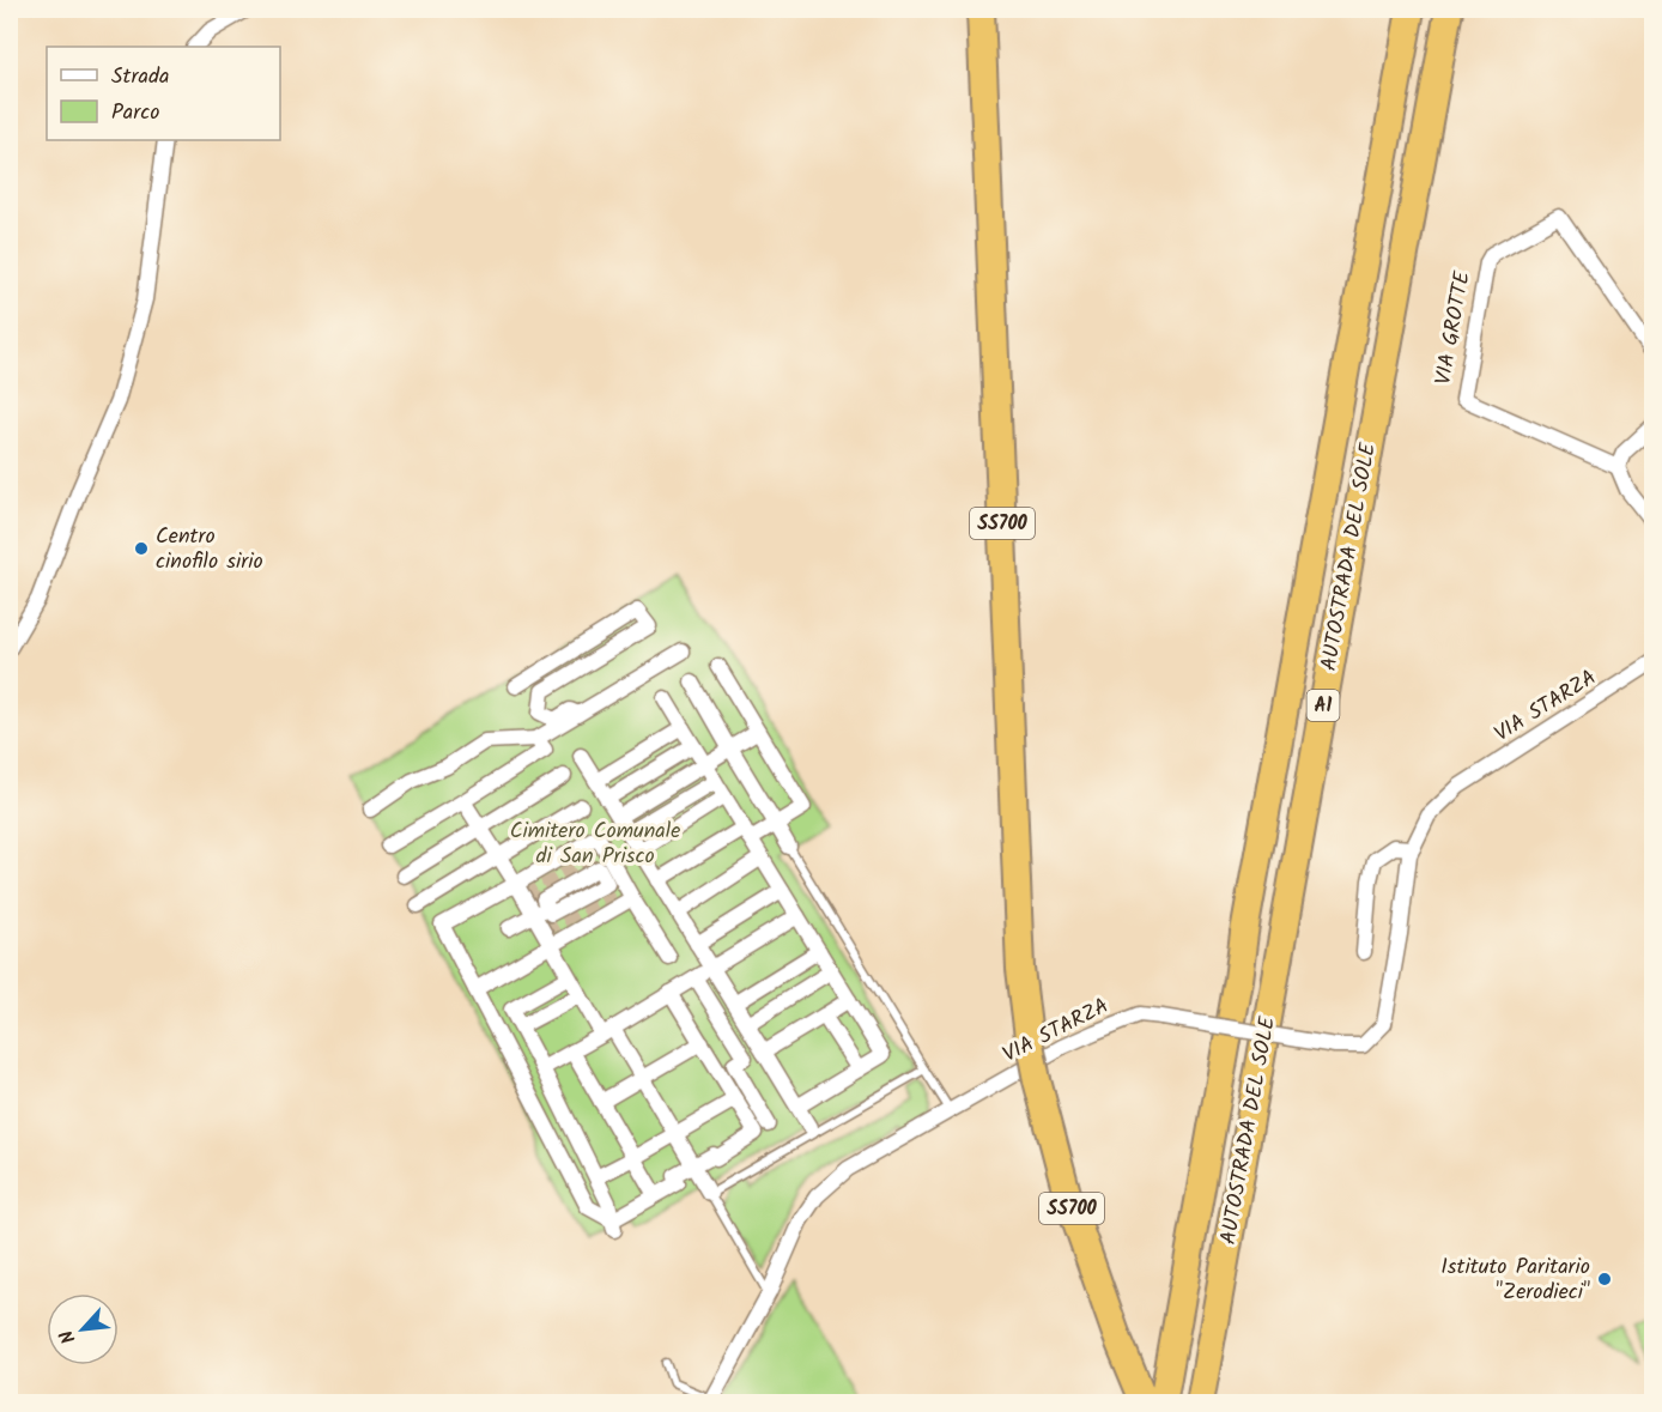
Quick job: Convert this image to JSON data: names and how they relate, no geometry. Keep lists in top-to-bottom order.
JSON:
{
  "streets": {
    "highway": ["SS700", "AUTOSTRADA DEL SOLE", "A1"],
    "street": ["VIA GROTTE", "VIA STARZA"]
  },
  "parks": ["Cimitero Comunale di San Prisco"],
  "places": ["Centro cinofilo sirio", "Istituto Paritario \"Zerodieci\""],
  "legend": ["Strada", "Parco"],
  "north": "bottom left"
}
